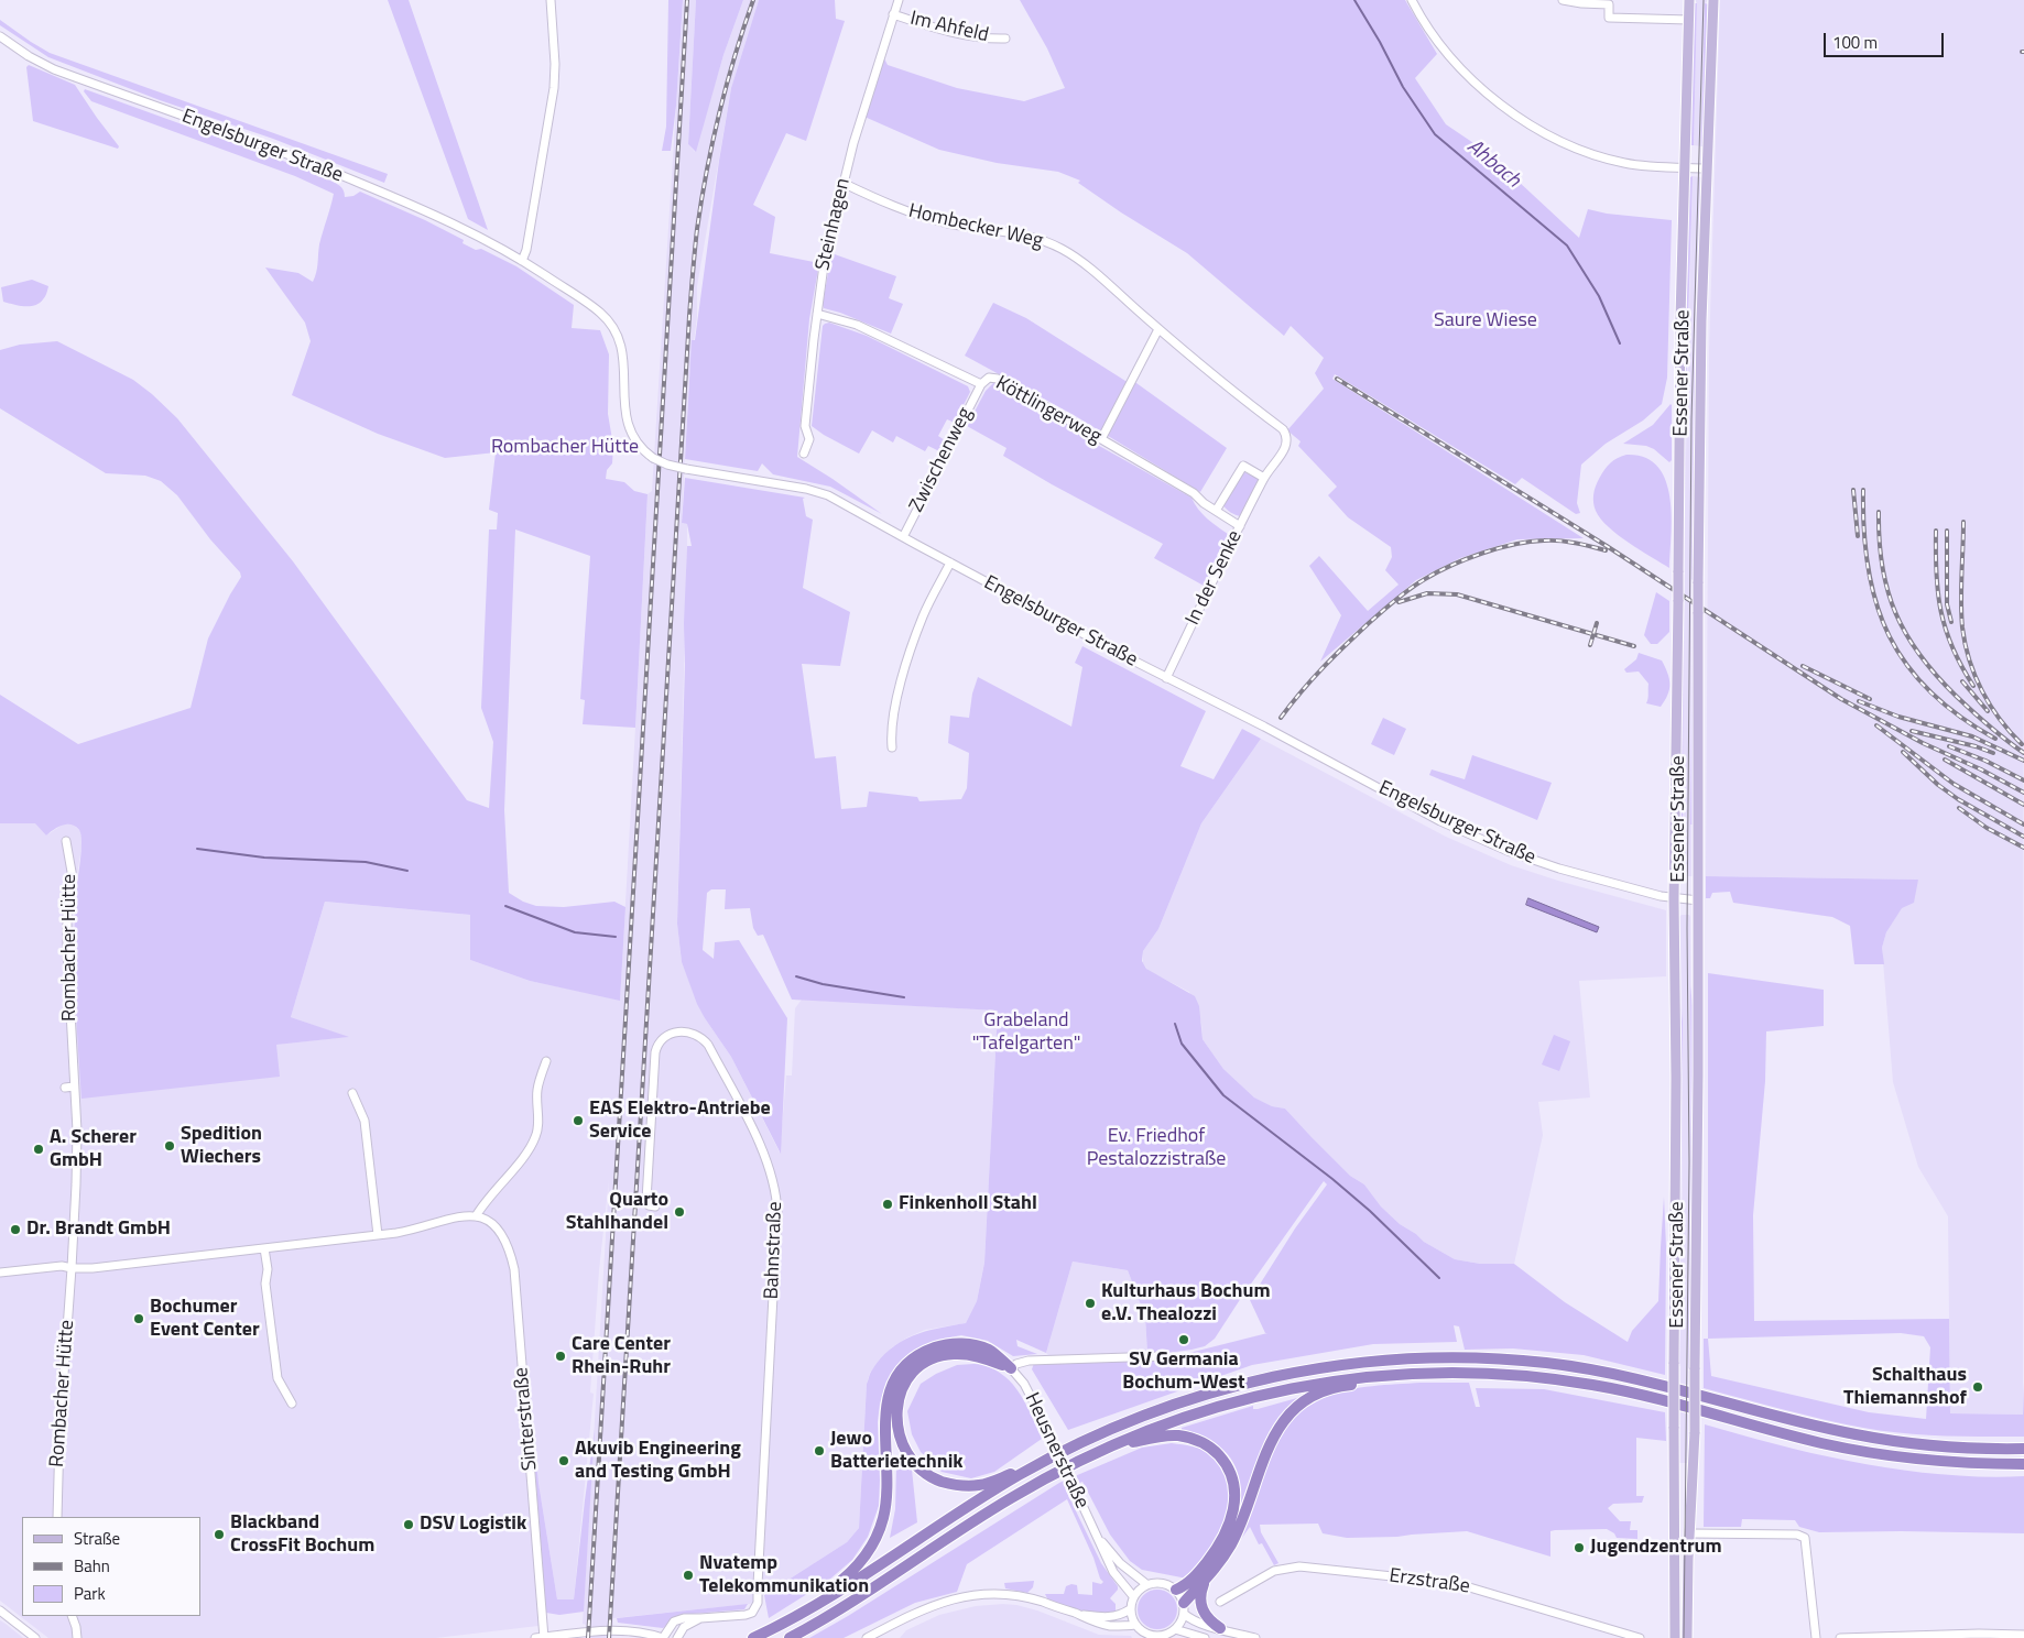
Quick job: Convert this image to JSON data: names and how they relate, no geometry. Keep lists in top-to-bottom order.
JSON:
{
  "streets": {
    "main road": ["Essener Straße"],
    "street": [
      "Im Ahfeld",
      "Engelsburger Straße",
      "Steinhagen",
      "Hombecker Weg",
      "Köttlingerweg",
      "Zwischenweg",
      "In der Senke",
      "Rombacher Hütte",
      "Bahnstraße",
      "Sinterstraße",
      "Heusnerstraße",
      "Erzstraße"
    ]
  },
  "crossings": [
    ["Im Ahfeld", "Steinhagen"],
    ["Engelsburger Straße", "Essener Straße"],
    ["Engelsburger Straße", "Zwischenweg"],
    ["Engelsburger Straße", "In der Senke"],
    ["Steinhagen", "Hombecker Weg"],
    ["Steinhagen", "Köttlingerweg"],
    ["Hombecker Weg", "In der Senke"],
    ["Köttlingerweg", "Zwischenweg"],
    ["Köttlingerweg", "In der Senke"]
  ],
  "water": ["Ahbach"],
  "parks": [
    "Saure Wiese",
    "Rombacher Hütte",
    "Grabeland \"Tafelgarten\"",
    "Ev. Friedhof Pestalozzistraße"
  ],
  "places": [
    "EAS Elektro-Antriebe Service",
    "Spedition Wiechers",
    "A. Scherer GmbH",
    "Finkenholl Stahl",
    "Quarto Stahlhandel",
    "Dr. Brandt GmbH",
    "Kulturhaus Bochum e.V. Thealozzi",
    "Bochumer Event Center",
    "SV Germania Bochum-West",
    "Care Center Rhein-Ruhr",
    "Schalthaus Thiemannshof",
    "Jewo Batterietechnik",
    "Akuvib Engineering and Testing GmbH",
    "DSV Logistik",
    "Blackband CrossFit Bochum",
    "Jugendzentrum",
    "Nvatemp Telekommunikation"
  ],
  "legend": ["Straße", "Bahn", "Park"],
  "scale_bar": "100 m"
}
